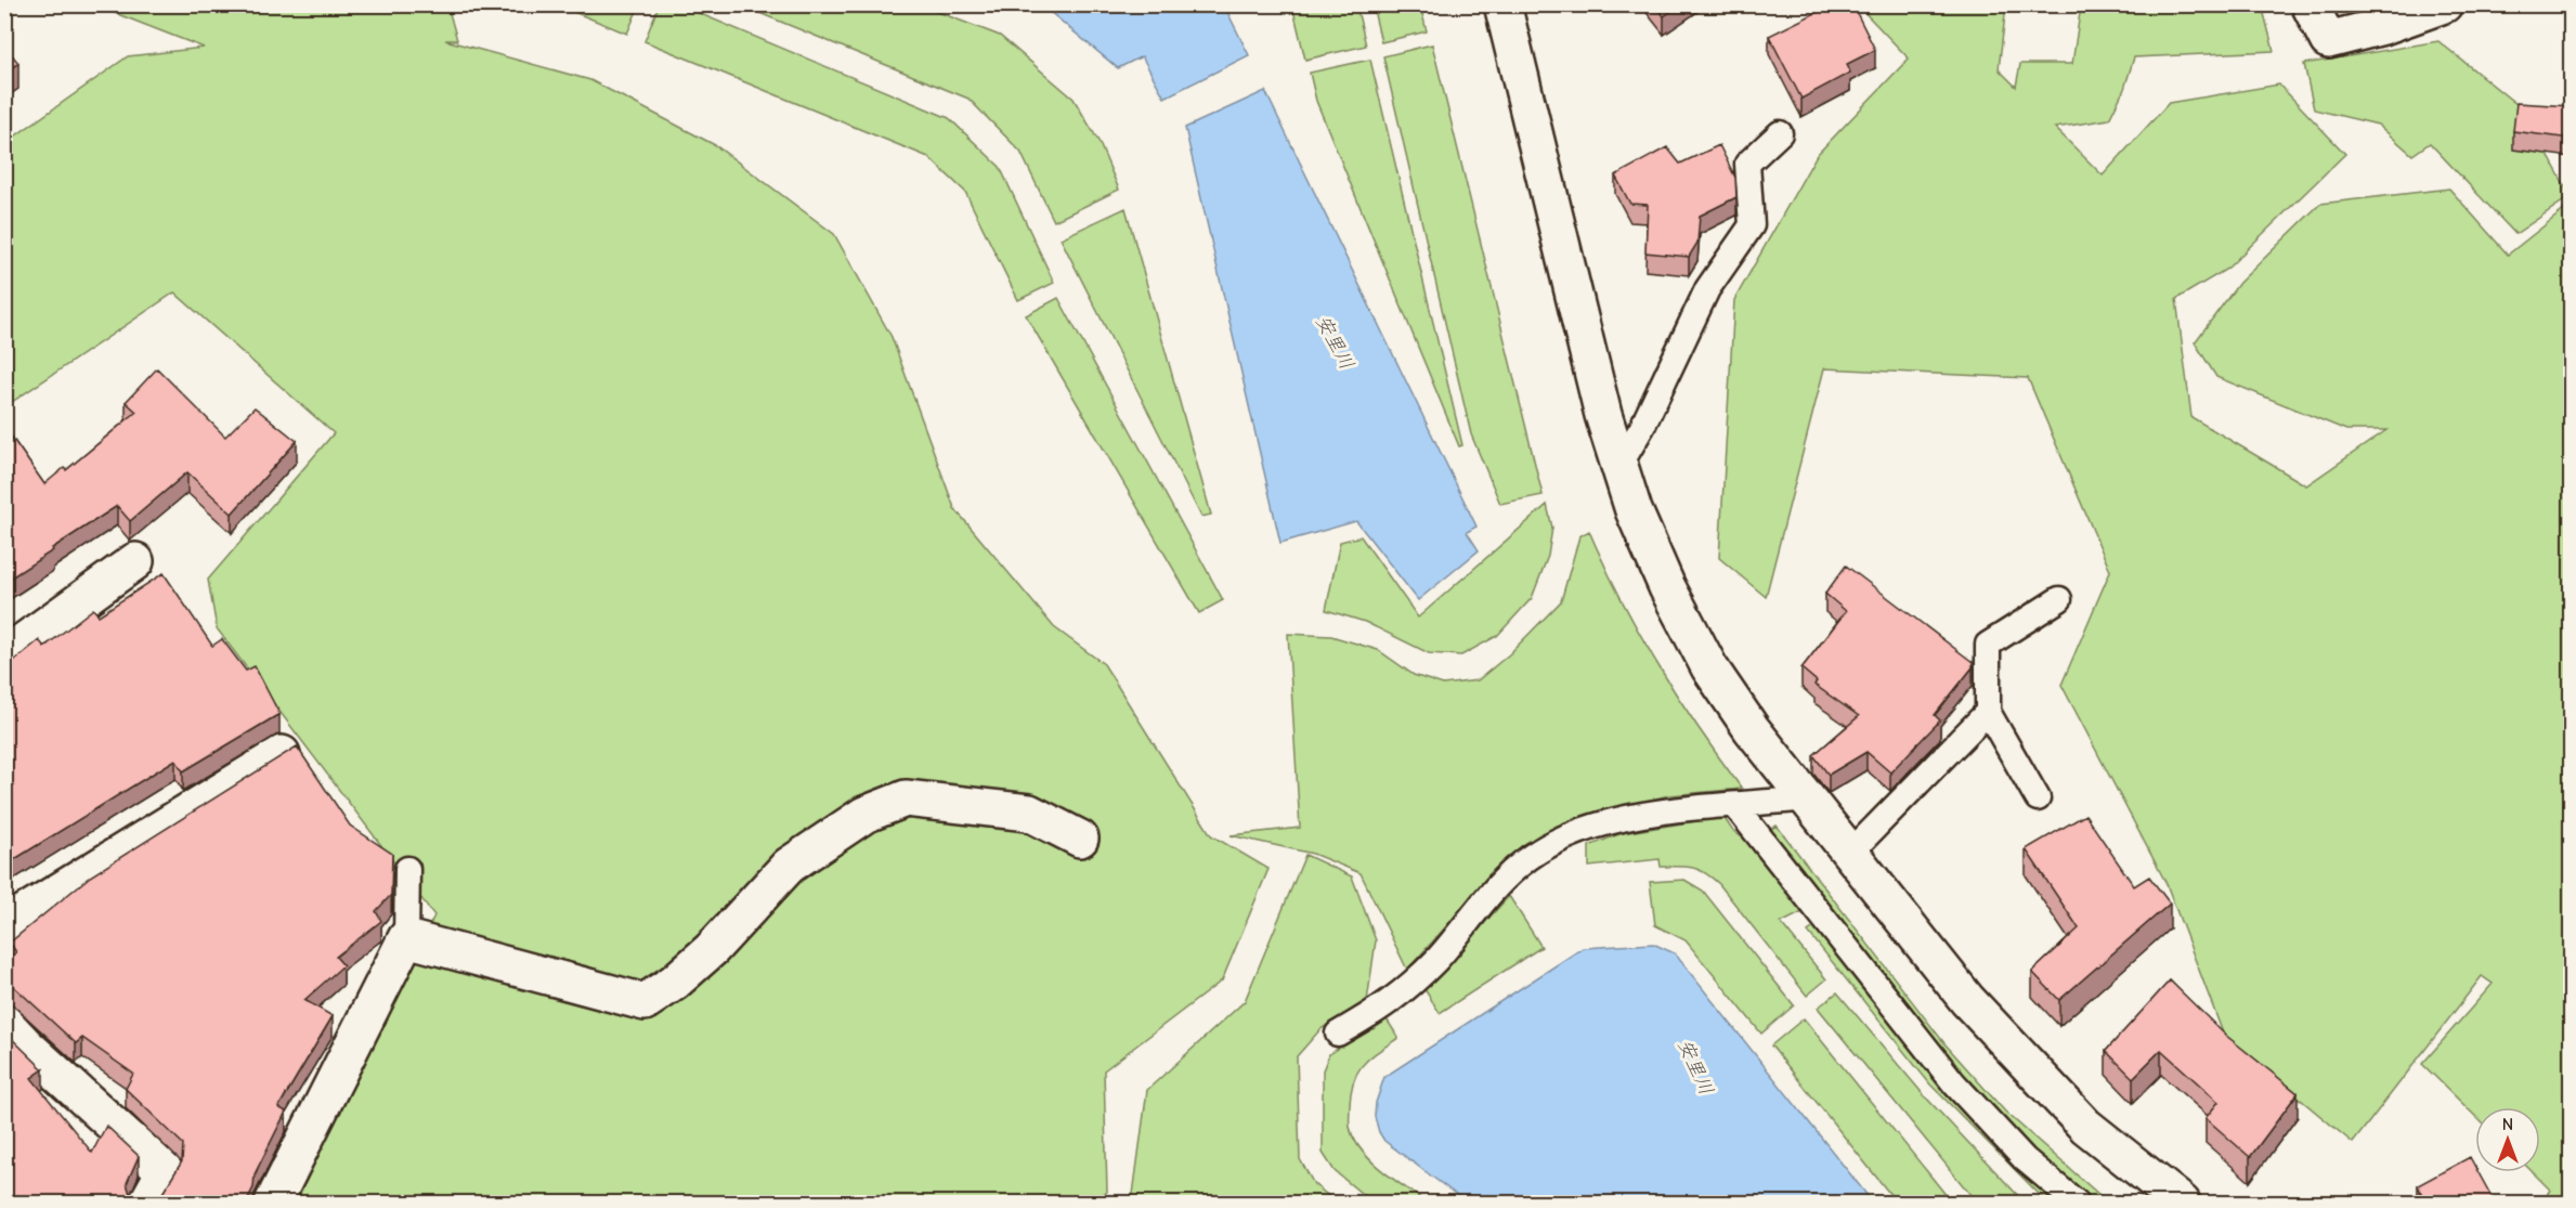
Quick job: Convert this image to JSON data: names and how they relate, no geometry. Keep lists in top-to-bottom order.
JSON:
{
  "water": ["安里川"],
  "north": "top"
}
